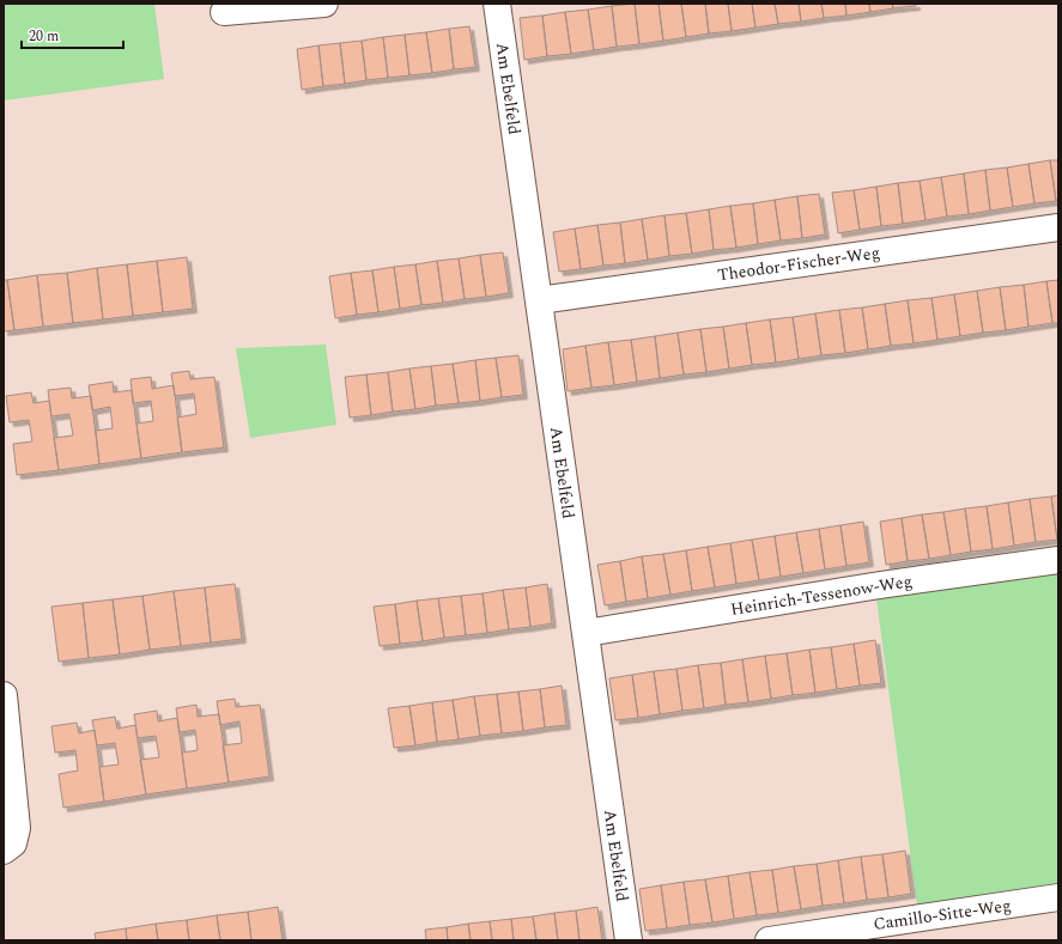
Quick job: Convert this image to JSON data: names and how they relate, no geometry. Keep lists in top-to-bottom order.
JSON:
{
  "streets": {
    "street": [
      "Am Ebelfeld",
      "Theodor-Fischer-Weg",
      "Heinrich-Tessenow-Weg",
      "Camillo-Sitte-Weg"
    ]
  },
  "crossings": [
    ["Am Ebelfeld", "Theodor-Fischer-Weg"],
    ["Am Ebelfeld", "Heinrich-Tessenow-Weg"]
  ],
  "scale_bar": "20 m"
}
